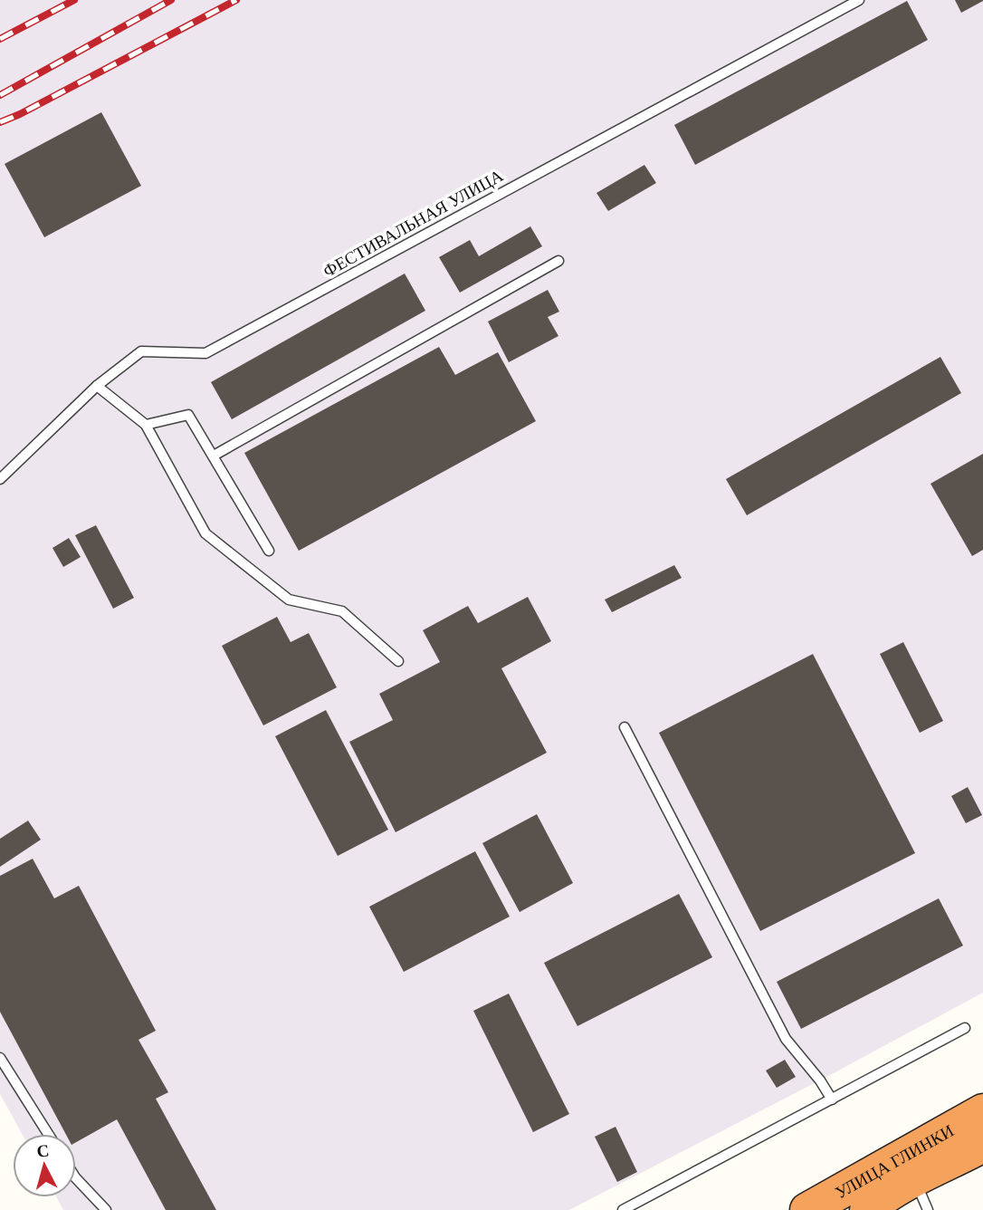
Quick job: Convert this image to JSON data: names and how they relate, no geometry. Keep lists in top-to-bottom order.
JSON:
{
  "streets": {
    "highway": ["УЛИЦА ГЛИНКИ"],
    "lane": ["ФЕСТИВАЛЬНАЯ УЛИЦА"]
  },
  "north": "top"
}
